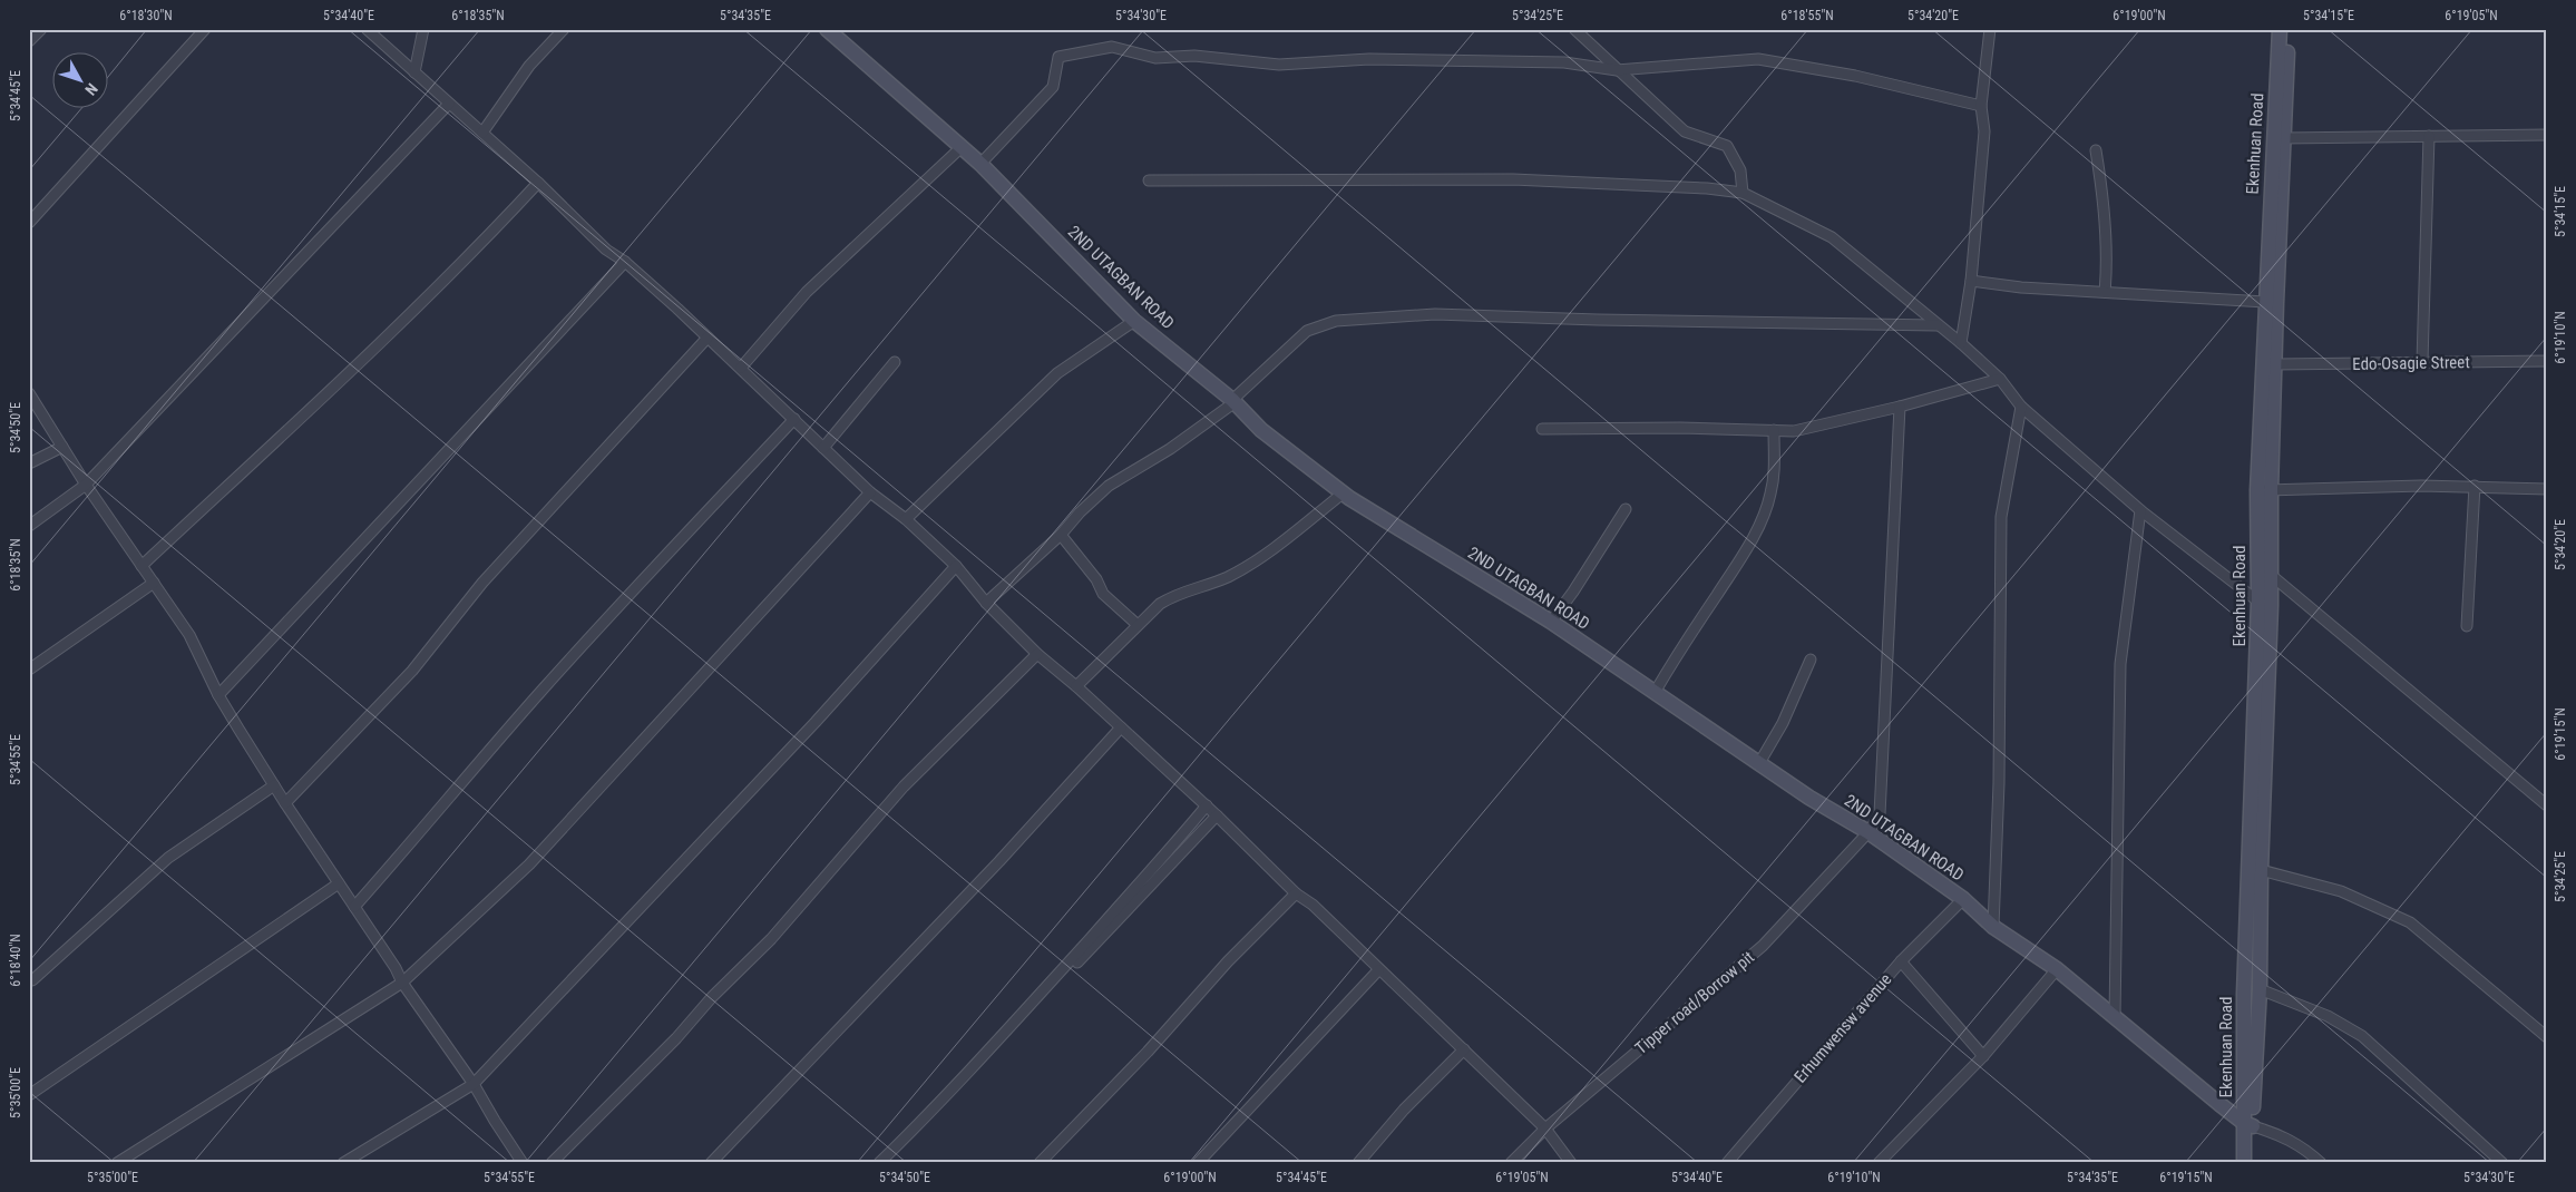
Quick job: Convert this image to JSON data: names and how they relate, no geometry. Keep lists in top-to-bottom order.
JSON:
{
  "streets": {
    "main road": ["Ekenhuan Road", "2ND UTAGBAN ROAD"],
    "street": ["Edo-Osagie Street", "Tipper road/Borrow pit", "Erhumwensw avenue"]
  },
  "crossings": [
    ["Ekenhuan Road", "2ND UTAGBAN ROAD"],
    ["Ekenhuan Road", "Edo-Osagie Street"],
    ["2ND UTAGBAN ROAD", "Tipper road/Borrow pit"],
    ["2ND UTAGBAN ROAD", "Erhumwensw avenue"]
  ],
  "north": "bottom right",
  "coordinates": [
    "6°18'30\"N",
    "5°34'40\"E",
    "6°18'35\"N",
    "5°34'35\"E",
    "5°34'30\"E",
    "5°34'25\"E",
    "6°18'55\"N",
    "5°34'20\"E",
    "6°19'00\"N",
    "5°34'15\"E",
    "6°19'05\"N",
    "5°34'45\"E",
    "6°19'10\"N",
    "5°34'50\"E",
    "6°19'15\"N",
    "5°34'55\"E",
    "6°18'40\"N",
    "5°35'00\"E"
  ]
}
